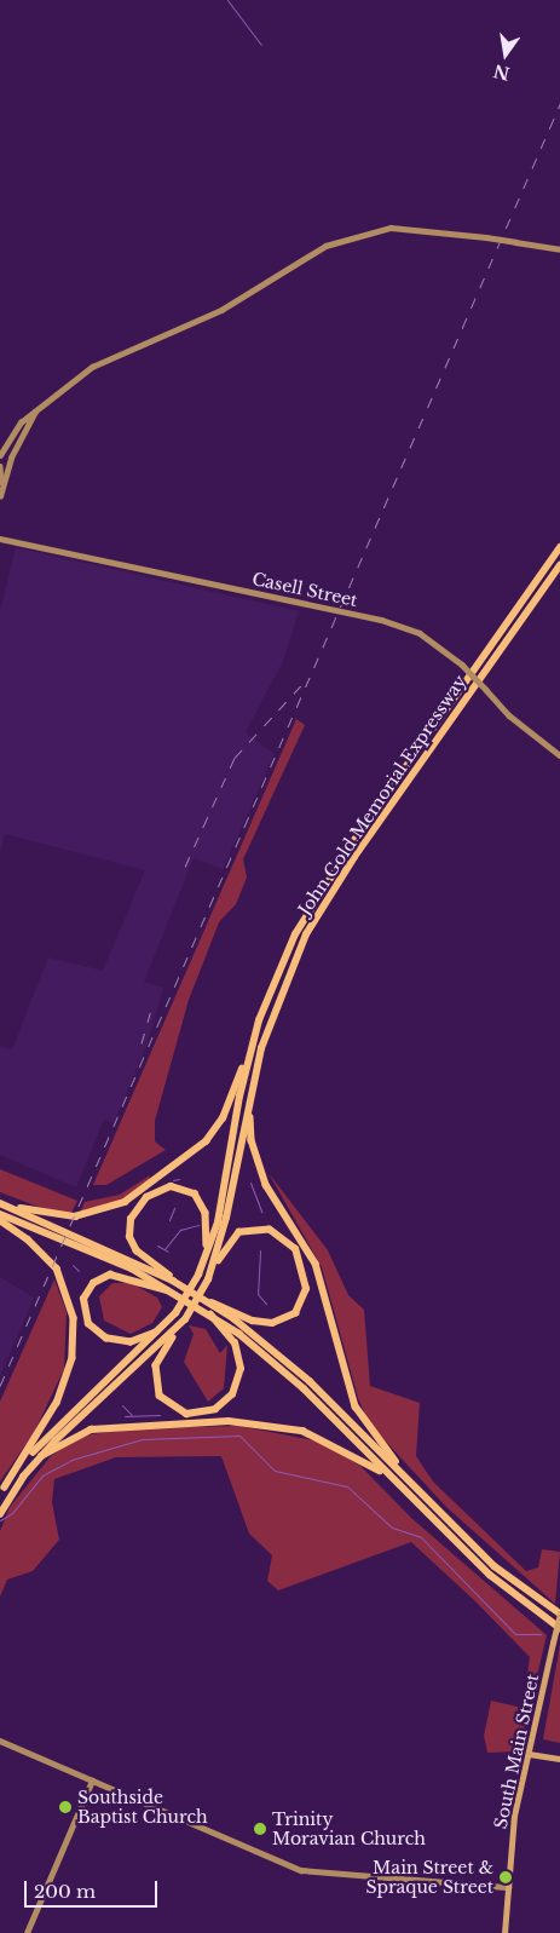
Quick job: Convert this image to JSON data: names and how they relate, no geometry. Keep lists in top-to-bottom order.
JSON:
{
  "streets": {
    "highway": ["John Gold Memorial Expressway"],
    "main road": ["Casell Street", "South Main Street"]
  },
  "places": ["Southside Baptist Church", "Trinity Moravian Church", "Main Street & Spraque Street"],
  "scale_bar": "200 m",
  "north": "bottom"
}
